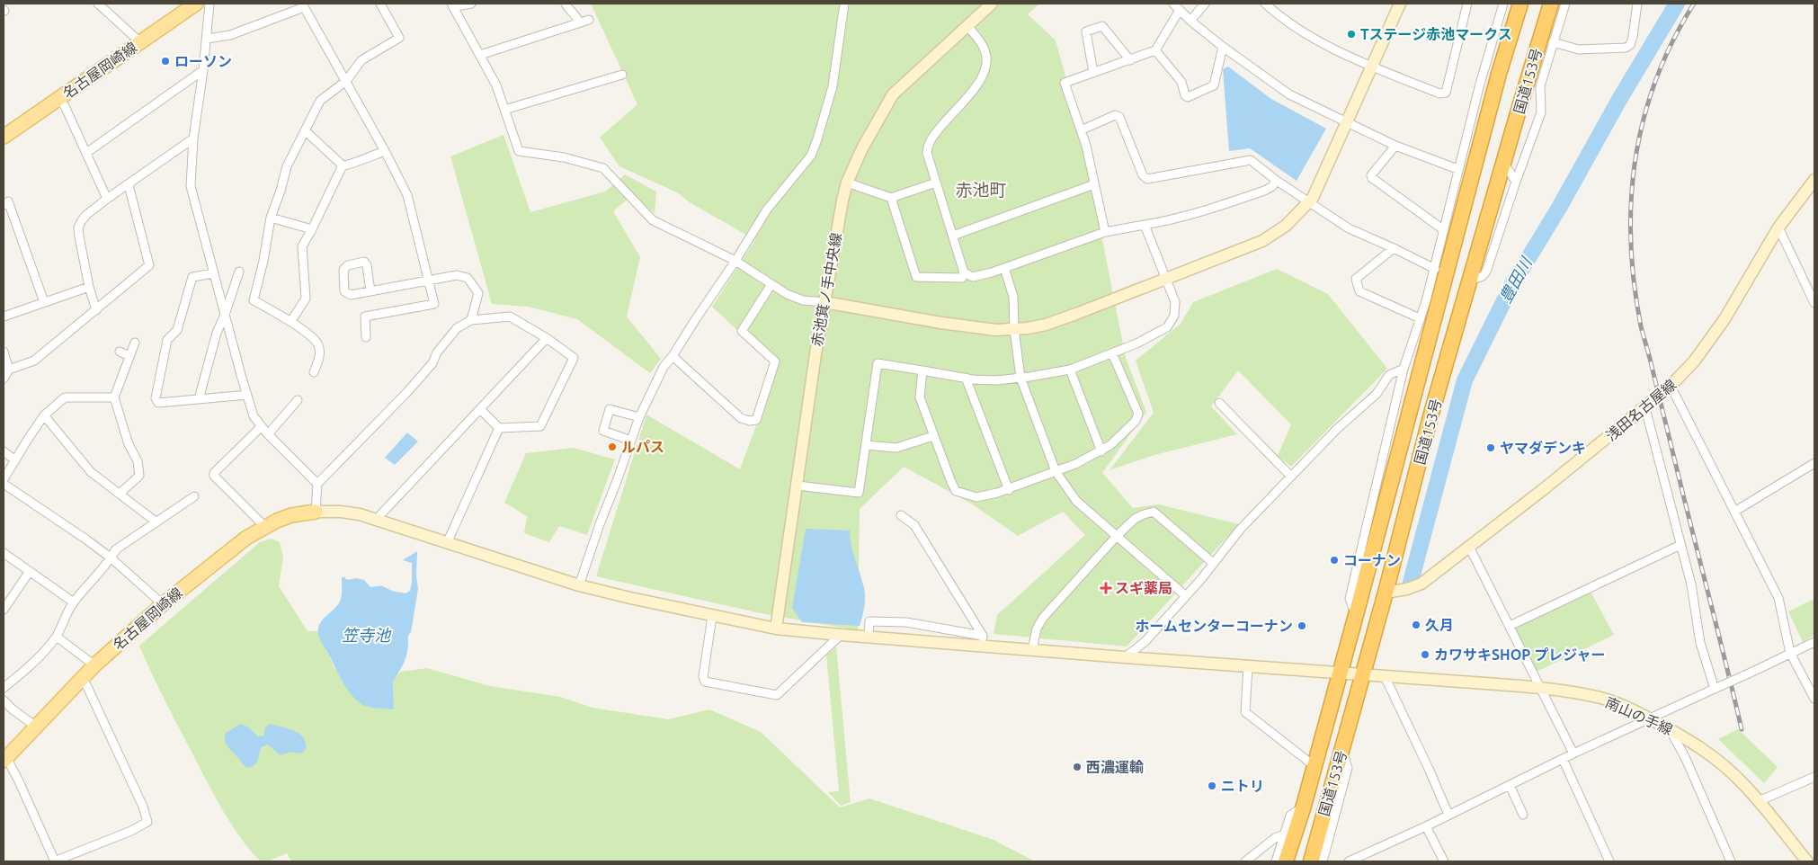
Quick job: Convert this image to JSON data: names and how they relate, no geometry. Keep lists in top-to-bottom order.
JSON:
{
  "streets": {
    "highway": ["国道153号"],
    "main road": ["名古屋岡崎線"],
    "street": ["赤池箕ノ手中央線", "浅田名古屋線", "南山の手線"]
  },
  "crossings": [
    ["名古屋岡崎線", "南山の手線"],
    ["国道153号", "浅田名古屋線"],
    ["国道153号", "南山の手線"],
    ["赤池箕ノ手中央線", "南山の手線"]
  ],
  "districts": ["赤池町"],
  "water": ["豊田川", "笠寺池"],
  "places": {
    "other": [
      "Tステージ赤池マークス",
      "ローソン",
      "ルパス",
      "ヤマダデンキ",
      "コーナン",
      "久月",
      "ホームセンターコーナン",
      "カワサキSHOP プレジャー",
      "西濃運輸",
      "ニトリ"
    ],
    "health": ["スギ薬局"]
  }
}
